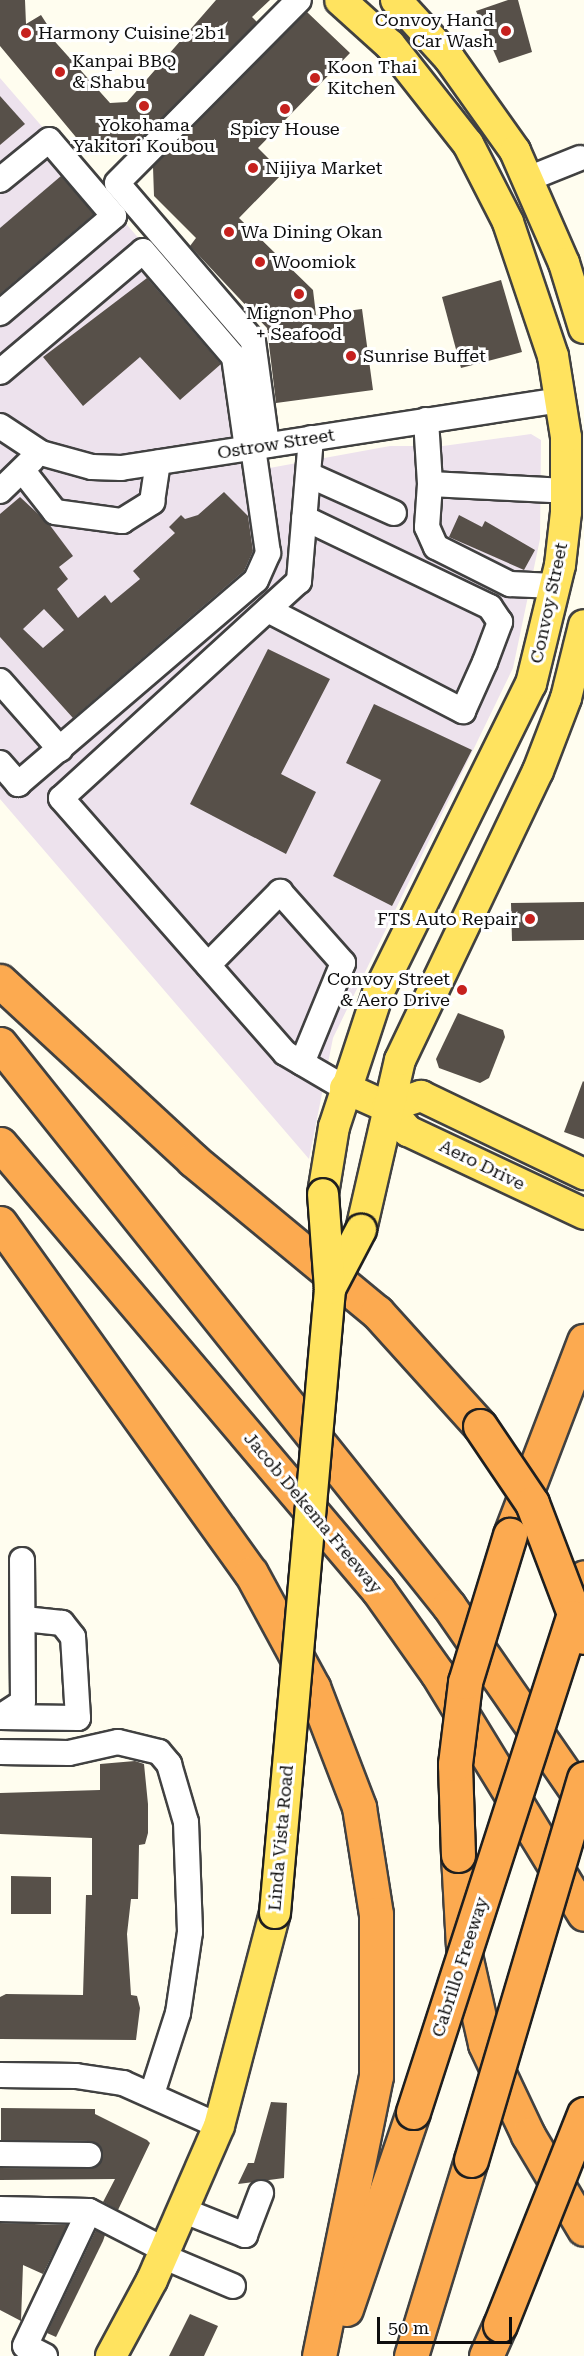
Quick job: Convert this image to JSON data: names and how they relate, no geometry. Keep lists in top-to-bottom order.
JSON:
{
  "streets": {
    "highway": ["Jacob Dekema Freeway", "Cabrillo Freeway"],
    "main road": ["Convoy Street", "Aero Drive", "Linda Vista Road"],
    "street": ["Ostrow Street"]
  },
  "crossings": [
    ["Ostrow Street", "Convoy Street"],
    ["Convoy Street", "Aero Drive"],
    ["Convoy Street", "Linda Vista Road"],
    ["Aero Drive", "Linda Vista Road"]
  ],
  "places": [
    "Convoy Hand Car Wash",
    "Harmony Cuisine 2b1",
    "Kanpai BBQ & Shabu",
    "Koon Thai Kitchen",
    "Yokohama Yakitori Koubou",
    "Spicy House",
    "Nijiya Market",
    "Wa Dining Okan",
    "Woomiok",
    "Mignon Pho + Seafood",
    "Sunrise Buffet",
    "FTS Auto Repair",
    "Convoy Street & Aero Drive"
  ],
  "scale_bar": "50 m"
}
